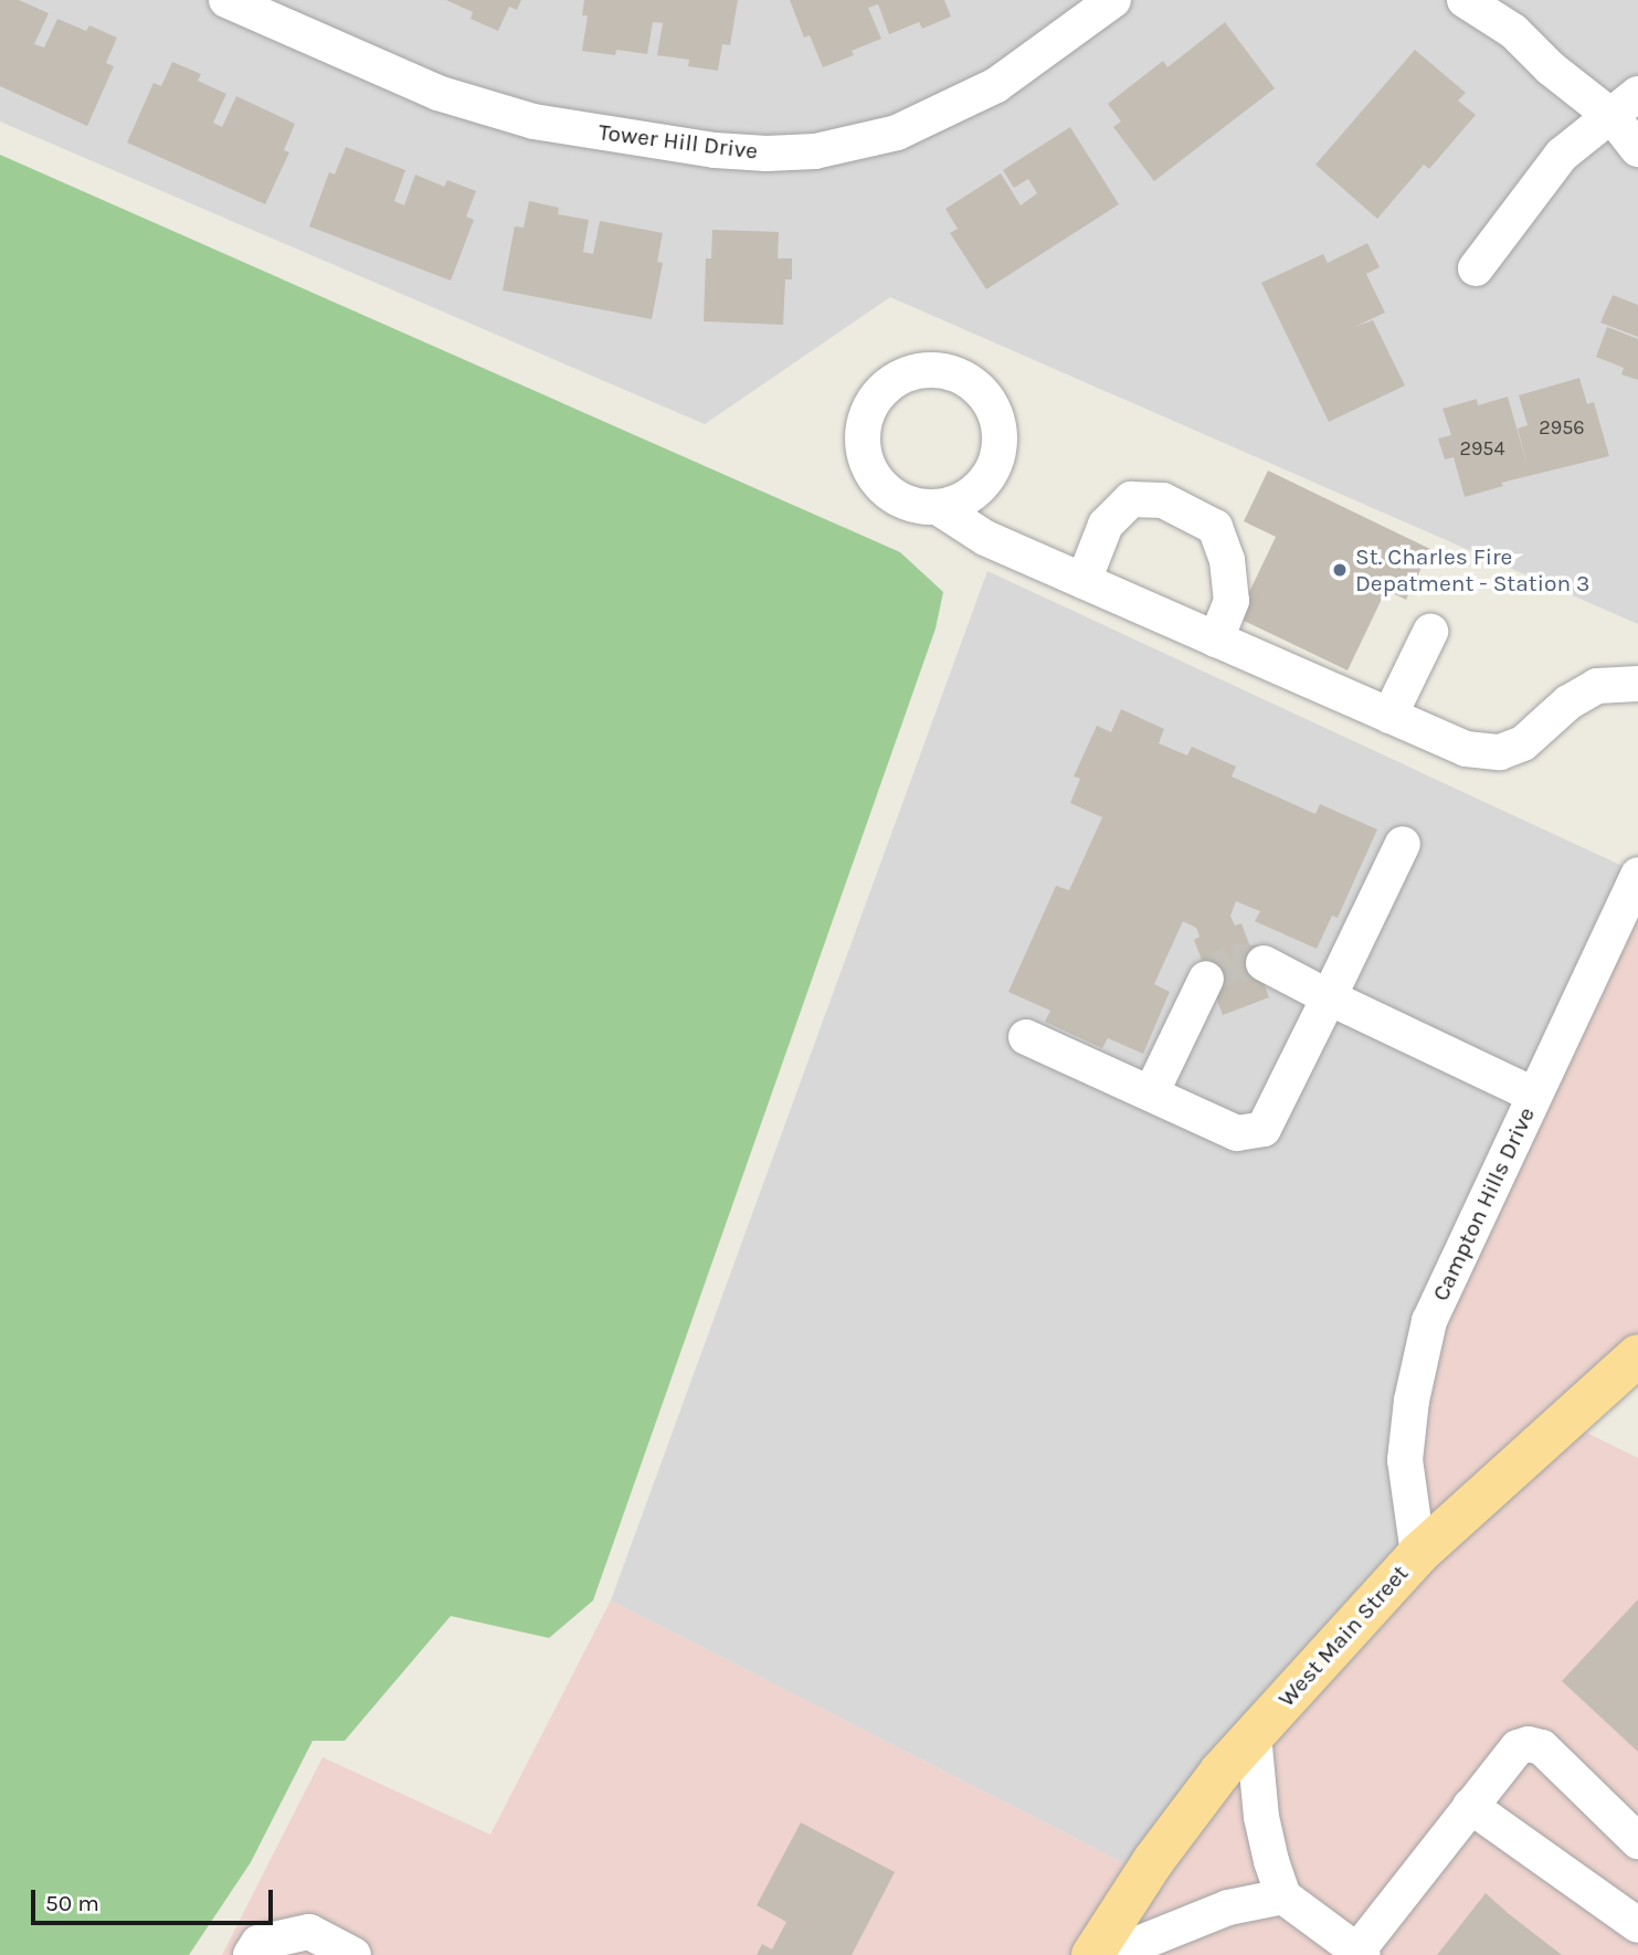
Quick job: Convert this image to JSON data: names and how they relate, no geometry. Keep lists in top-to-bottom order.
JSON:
{
  "streets": {
    "main road": ["West Main Street"],
    "street": ["Tower Hill Drive", "Campton Hills Drive"]
  },
  "crossings": [
    ["Campton Hills Drive", "West Main Street"]
  ],
  "places": ["St. Charles Fire Depatment - Station 3"],
  "house_numbers": ["2956", "2954"],
  "scale_bar": "50 m"
}
